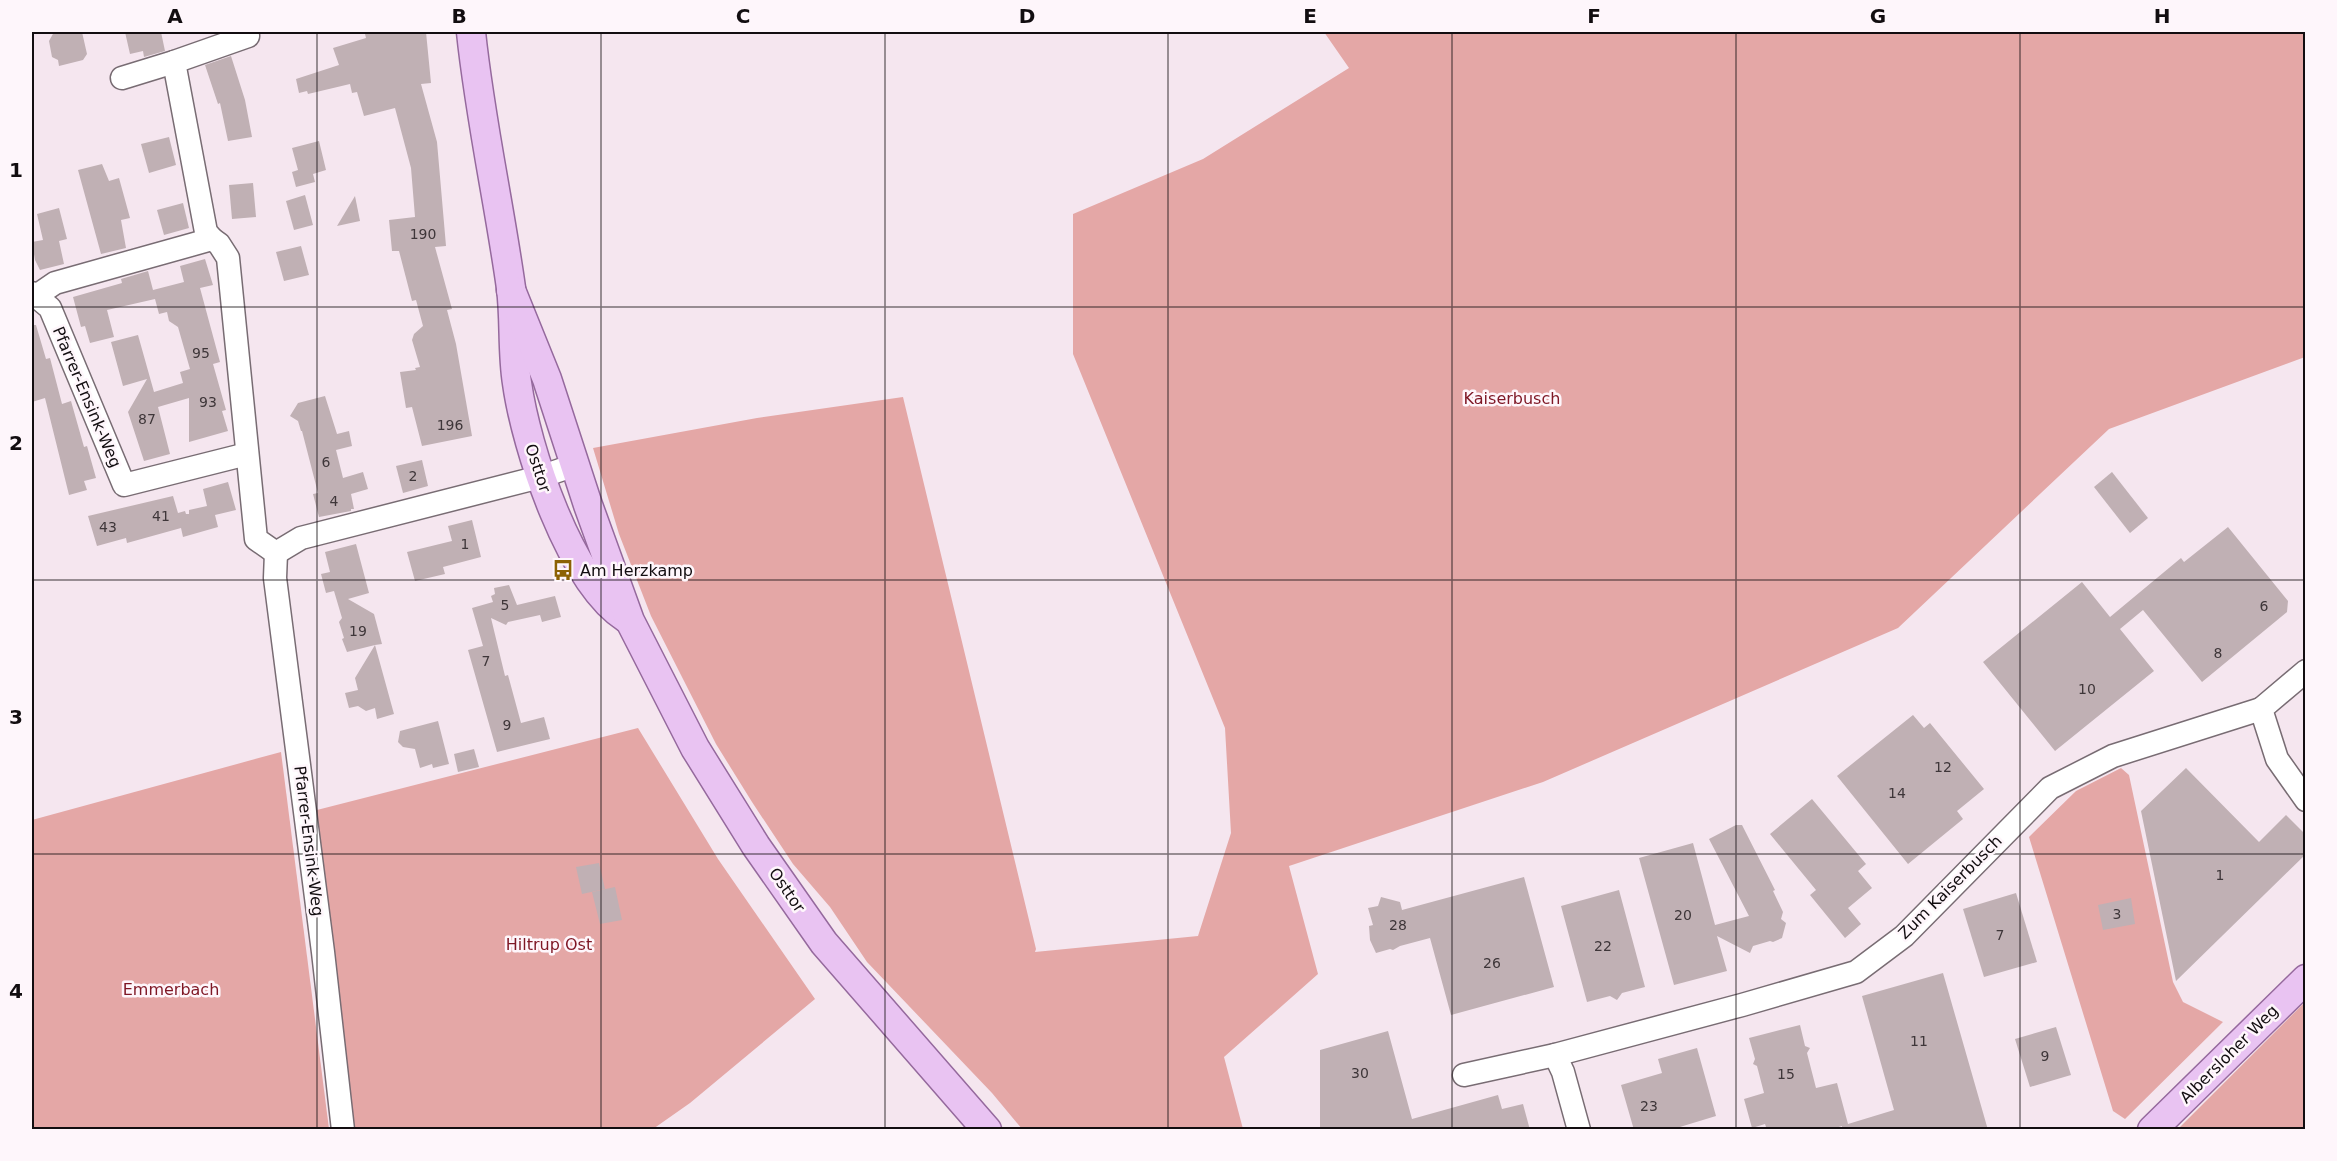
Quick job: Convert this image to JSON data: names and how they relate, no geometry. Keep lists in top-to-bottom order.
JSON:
{
  "streets": {
    "main road": ["Osttor", "Albersloher Weg"],
    "street": ["Pfarrer-Ensink-Weg", "Zum Kaiserbusch"]
  },
  "parks": ["Kaiserbusch", "Hiltrup Ost", "Emmerbach"],
  "places": {
    "bus stop": ["Am Herzkamp"]
  },
  "house_numbers": [
    "190",
    "95",
    "93",
    "87",
    "196",
    "6",
    "2",
    "4",
    "41",
    "43",
    "1",
    "5",
    "6",
    "19",
    "8",
    "7",
    "10",
    "9",
    "12",
    "14",
    "1",
    "3",
    "20",
    "28",
    "7",
    "22",
    "26",
    "11",
    "9",
    "30",
    "15",
    "23"
  ],
  "grid": {
    "columns": [
      "A",
      "B",
      "C",
      "D",
      "E",
      "F",
      "G",
      "H"
    ],
    "rows": [
      "1",
      "2",
      "3",
      "4"
    ]
  }
}
